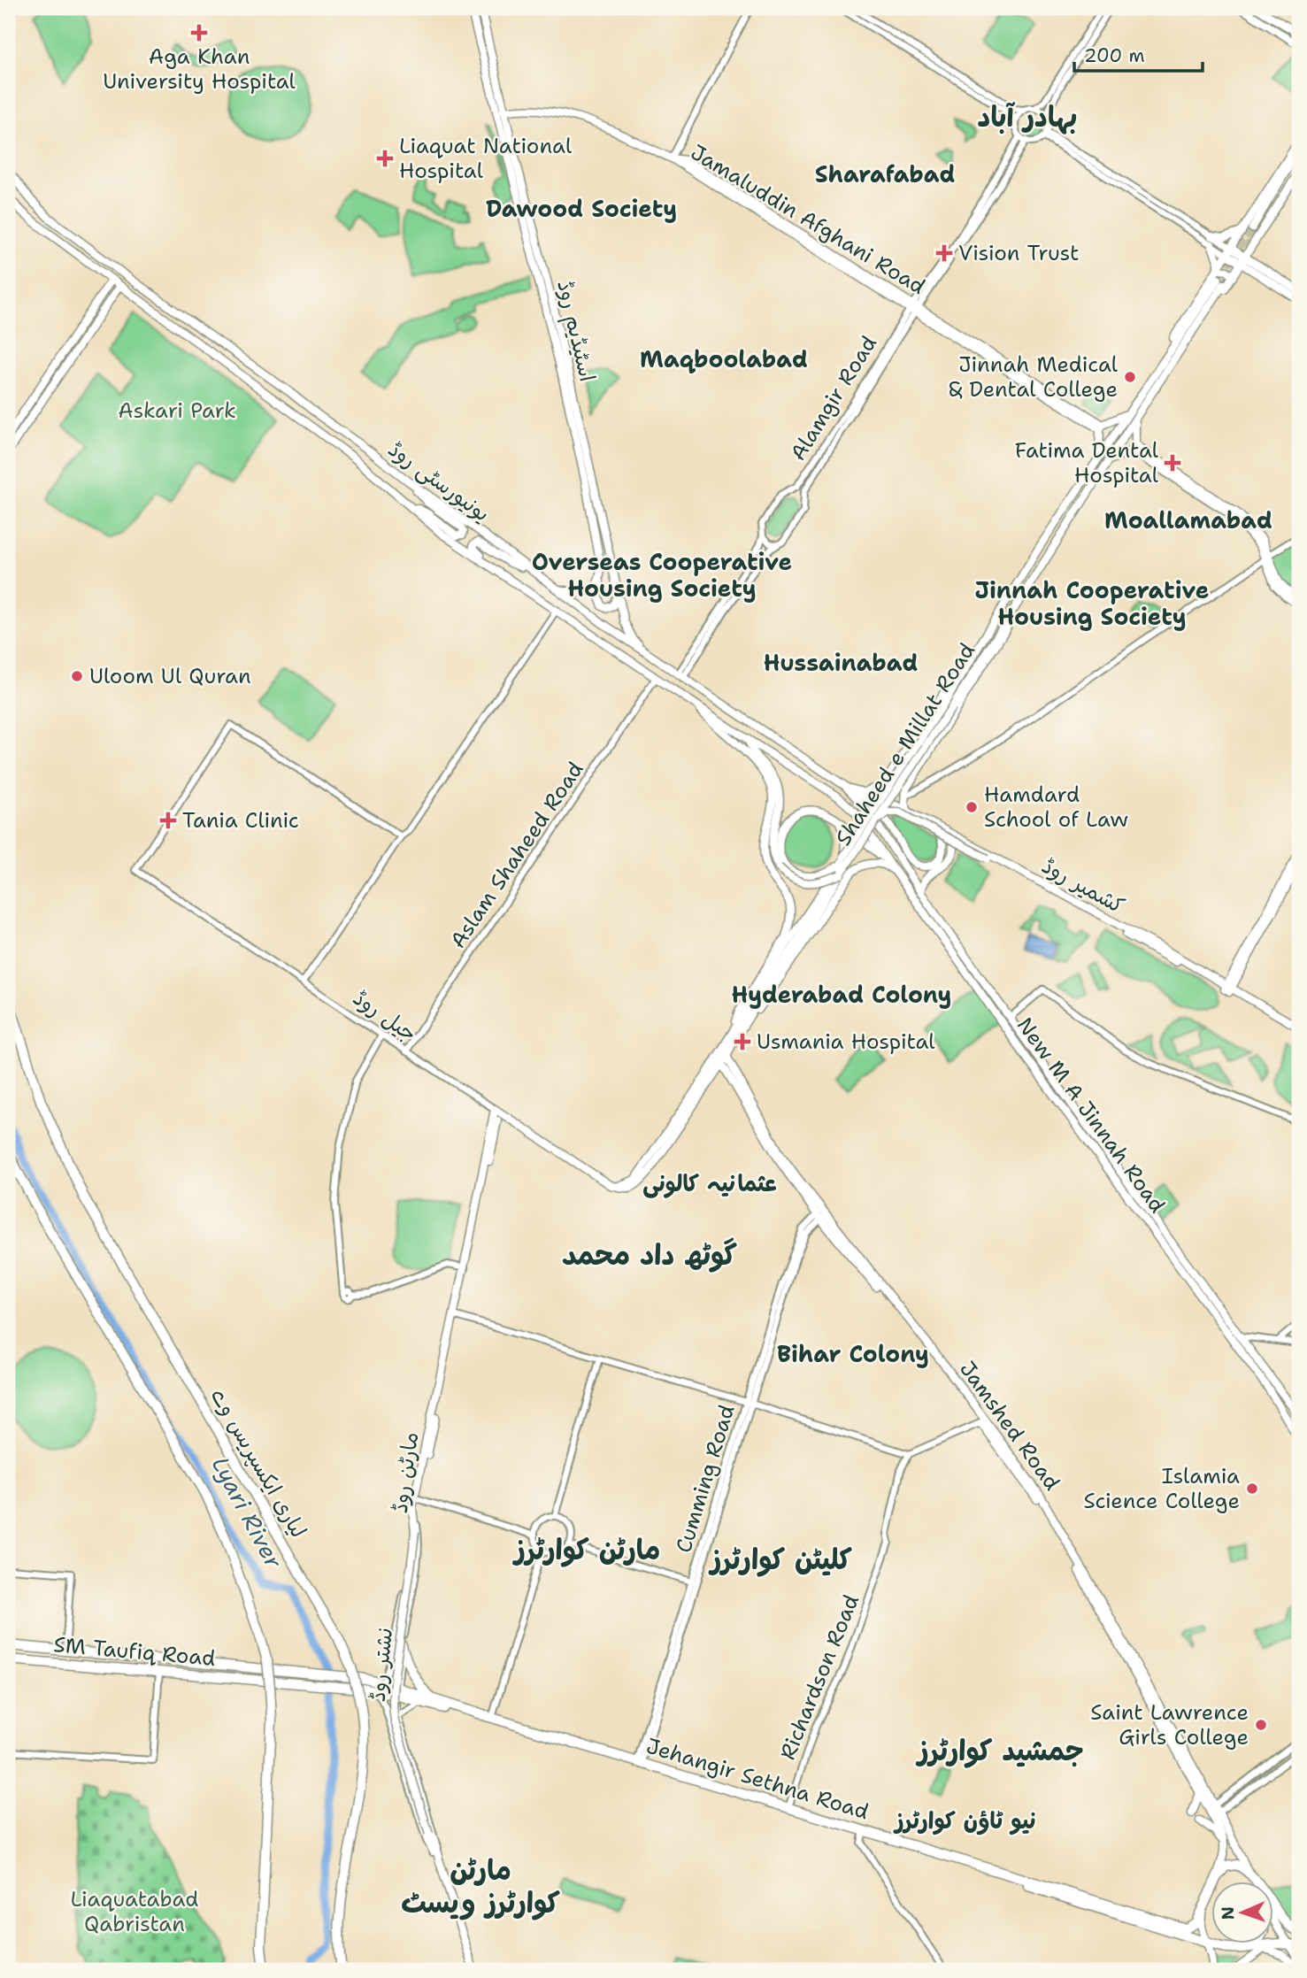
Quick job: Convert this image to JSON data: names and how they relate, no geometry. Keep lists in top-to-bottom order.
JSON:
{
  "streets": {
    "highway": ["لیاری ایکسپریس وے", "SM Taufiq Road", "Jehangir Sethna Road"],
    "main road": [
      "Jamaluddin Afghani Road",
      "اسٹیڈیم روڈ",
      "یونیورسٹی روڈ",
      "Shaheed e Millat Road",
      "کشمیر روڈ",
      "جیل روڈ",
      "New M A Jinnah Road",
      "Jamshed Road",
      "مارٹن روڈ",
      "نشتر روڈ"
    ],
    "street": [
      "Alamgir Road",
      "Aslam Shaheed Road",
      "Cumming Road",
      "Richardson Road"
    ]
  },
  "crossings": [
    ["Jamaluddin Afghani Road", "اسٹیڈیم روڈ"],
    ["Jamaluddin Afghani Road", "Alamgir Road"],
    ["اسٹیڈیم روڈ", "یونیورسٹی روڈ"],
    ["Alamgir Road", "یونیورسٹی روڈ"],
    ["یونیورسٹی روڈ", "Aslam Shaheed Road"],
    ["یونیورسٹی روڈ", "کشمیر روڈ"],
    ["یونیورسٹی روڈ", "New M A Jinnah Road"],
    ["Shaheed e Millat Road", "کشمیر روڈ"],
    ["Shaheed e Millat Road", "New M A Jinnah Road"],
    ["Aslam Shaheed Road", "جیل روڈ"],
    ["جیل روڈ", "Jamshed Road"],
    ["جیل روڈ", "مارٹن روڈ"],
    ["Jamshed Road", "Cumming Road"],
    ["مارٹن روڈ", "نشتر روڈ"],
    ["Cumming Road", "Jehangir Sethna Road"],
    ["SM Taufiq Road", "Jehangir Sethna Road"],
    ["نشتر روڈ", "Jehangir Sethna Road"],
    ["Richardson Road", "Jehangir Sethna Road"]
  ],
  "districts": [
    "بہادر آباد",
    "Sharafabad",
    "Dawood Society",
    "Maqboolabad",
    "Moallamabad",
    "Overseas Cooperative Housing Society",
    "Jinnah Cooperative Housing Society",
    "Hussainabad",
    "Hyderabad Colony",
    "عثمانیہ کالونی",
    "گوٹھ داد محمد",
    "Bihar Colony",
    "مارٹن کوارٹرز",
    "کلیٹن کوارٹرز",
    "جمشید کوارٹرز",
    "نیو ٹاؤن کوارٹرز",
    "مارٹن کوارٹرز ویسٹ"
  ],
  "water": ["Lyari River"],
  "parks": ["Askari Park", "Liaquatabad Qabristan"],
  "places": {
    "health": [
      "Aga Khan University Hospital",
      "Liaquat National Hospital",
      "Vision Trust",
      "Fatima Dental Hospital",
      "Tania Clinic",
      "Usmania Hospital"
    ],
    "other": [
      "Jinnah Medical & Dental College",
      "Uloom Ul Quran",
      "Hamdard School of Law",
      "Islamia Science College",
      "Saint Lawrence Girls College"
    ]
  },
  "scale_bar": "200 m",
  "north": "left"
}
